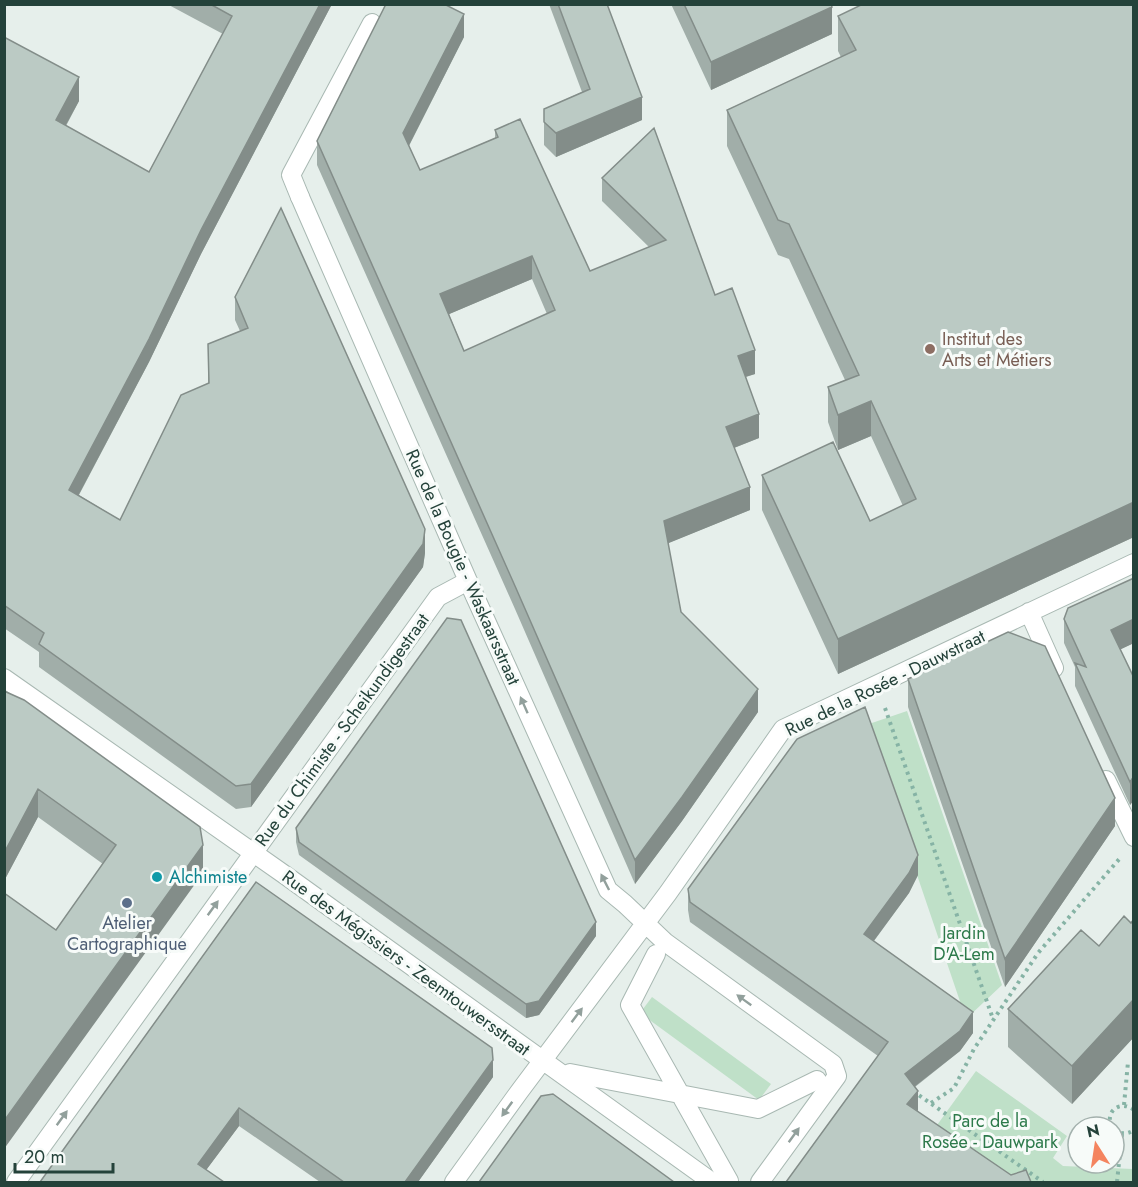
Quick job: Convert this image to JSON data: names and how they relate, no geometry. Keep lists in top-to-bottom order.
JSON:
{
  "streets": {
    "street": [
      "Rue de la Bougie - Waskaarsstraat",
      "Rue de la Rosée - Dauwstraat",
      "Rue du Chimiste - Scheikundigestraat",
      "Rue des Mégissiers - Zeemtouwersstraat"
    ]
  },
  "crossings": [
    ["Rue de la Bougie - Waskaarsstraat", "Rue de la Rosée - Dauwstraat"],
    ["Rue de la Bougie - Waskaarsstraat", "Rue du Chimiste - Scheikundigestraat"],
    ["Rue de la Rosée - Dauwstraat", "Rue des Mégissiers - Zeemtouwersstraat"],
    ["Rue du Chimiste - Scheikundigestraat", "Rue des Mégissiers - Zeemtouwersstraat"]
  ],
  "one_way": ["Rue de la Bougie - Waskaarsstraat", "Rue du Chimiste - Scheikundigestraat"],
  "parks": ["Jardin D'A-Lem", "Parc de la Rosée - Dauwpark"],
  "places": ["Institut des Arts et Métiers", "Alchimiste", "Atelier Cartographique"],
  "scale_bar": "20 m",
  "north": "top"
}
